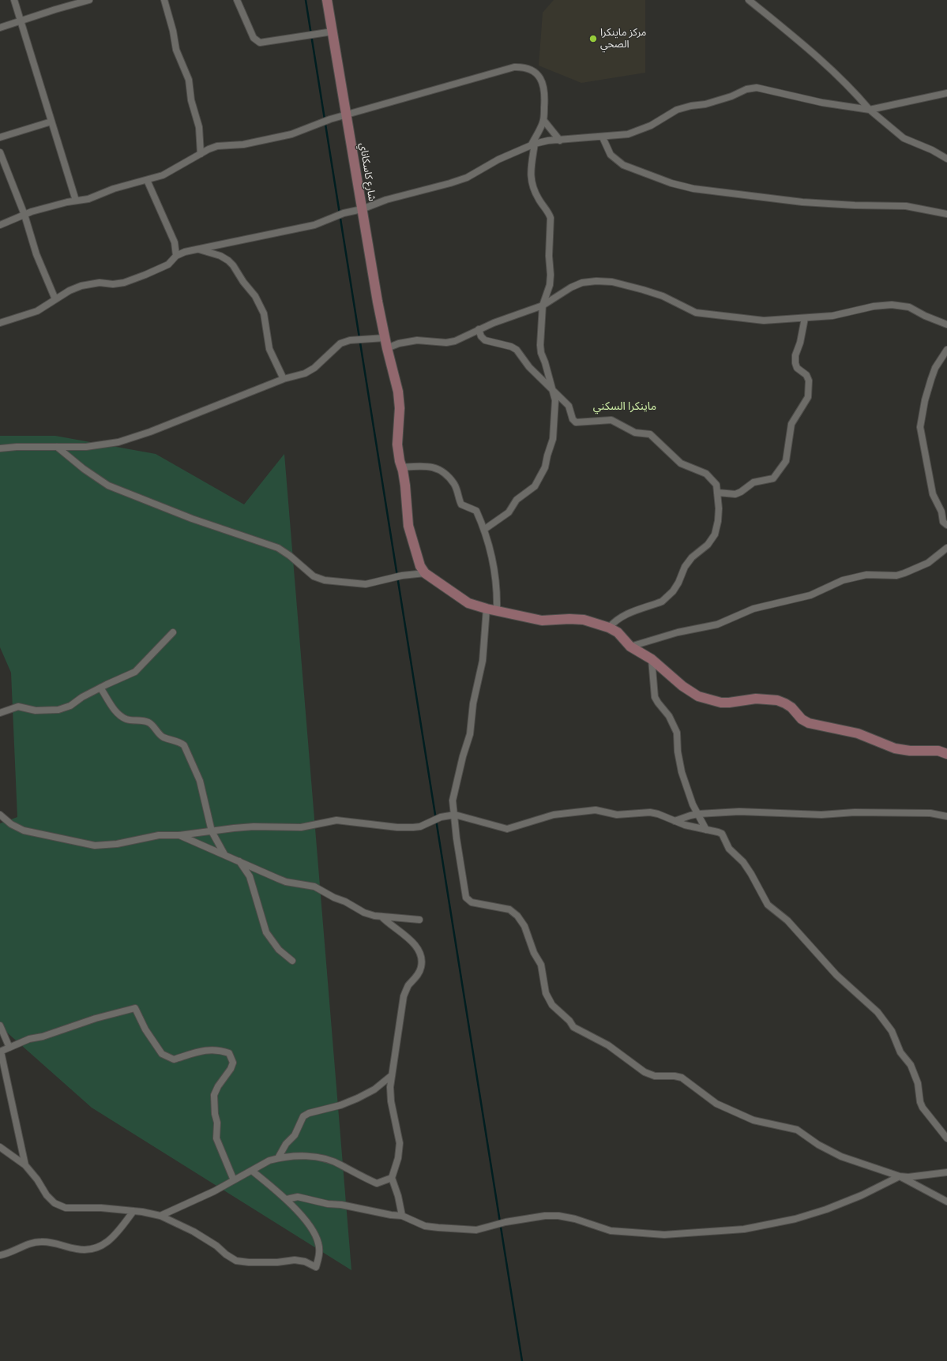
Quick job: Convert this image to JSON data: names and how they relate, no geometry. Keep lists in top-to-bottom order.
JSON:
{
  "streets": {
    "street": ["شارع كاسكاناي"]
  },
  "districts": ["ماينكرا السكني"],
  "places": ["مركز ماينكرا الصحي"]
}
